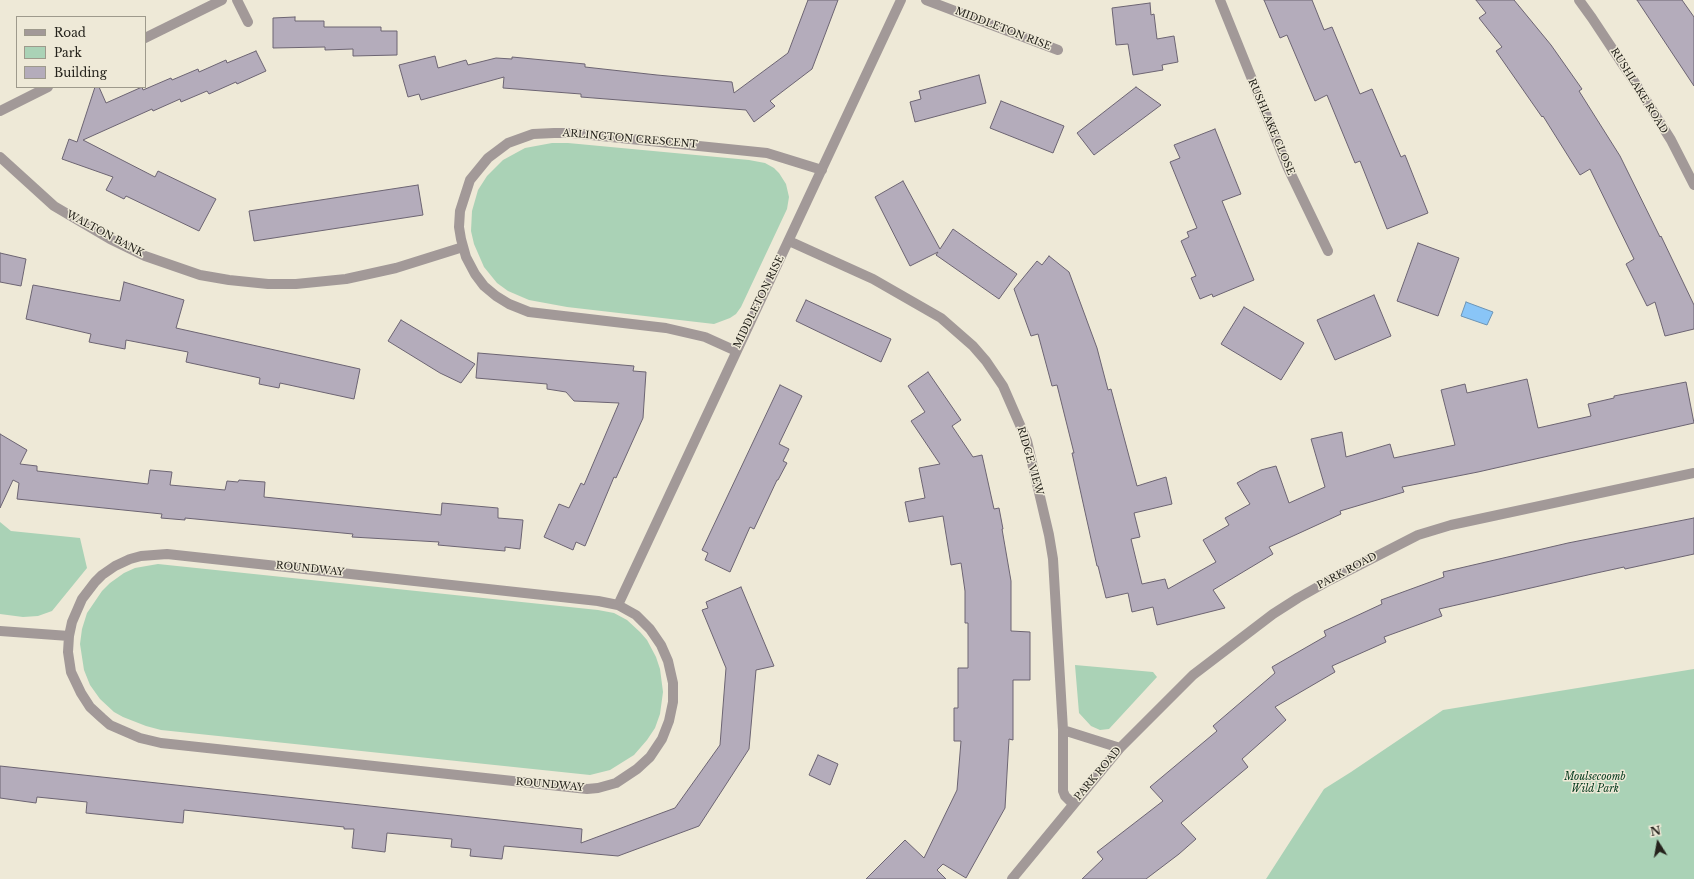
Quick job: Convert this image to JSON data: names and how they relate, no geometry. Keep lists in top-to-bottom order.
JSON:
{
  "streets": {
    "street": [
      "MIDDLETON RISE",
      "RUSHLAKE ROAD",
      "RUSHLAKE CLOSE",
      "ARLINGTON CRESCENT",
      "WALTON BANK",
      "RIDGE VIEW",
      "ROUNDWAY",
      "PARK ROAD"
    ]
  },
  "crossings": [
    ["MIDDLETON RISE", "ARLINGTON CRESCENT"],
    ["MIDDLETON RISE", "RIDGE VIEW"],
    ["MIDDLETON RISE", "ROUNDWAY"],
    ["ARLINGTON CRESCENT", "WALTON BANK"],
    ["RIDGE VIEW", "PARK ROAD"]
  ],
  "parks": ["Moulsecoomb Wild Park"],
  "legend": ["Road", "Park", "Building"],
  "north": "top"
}
